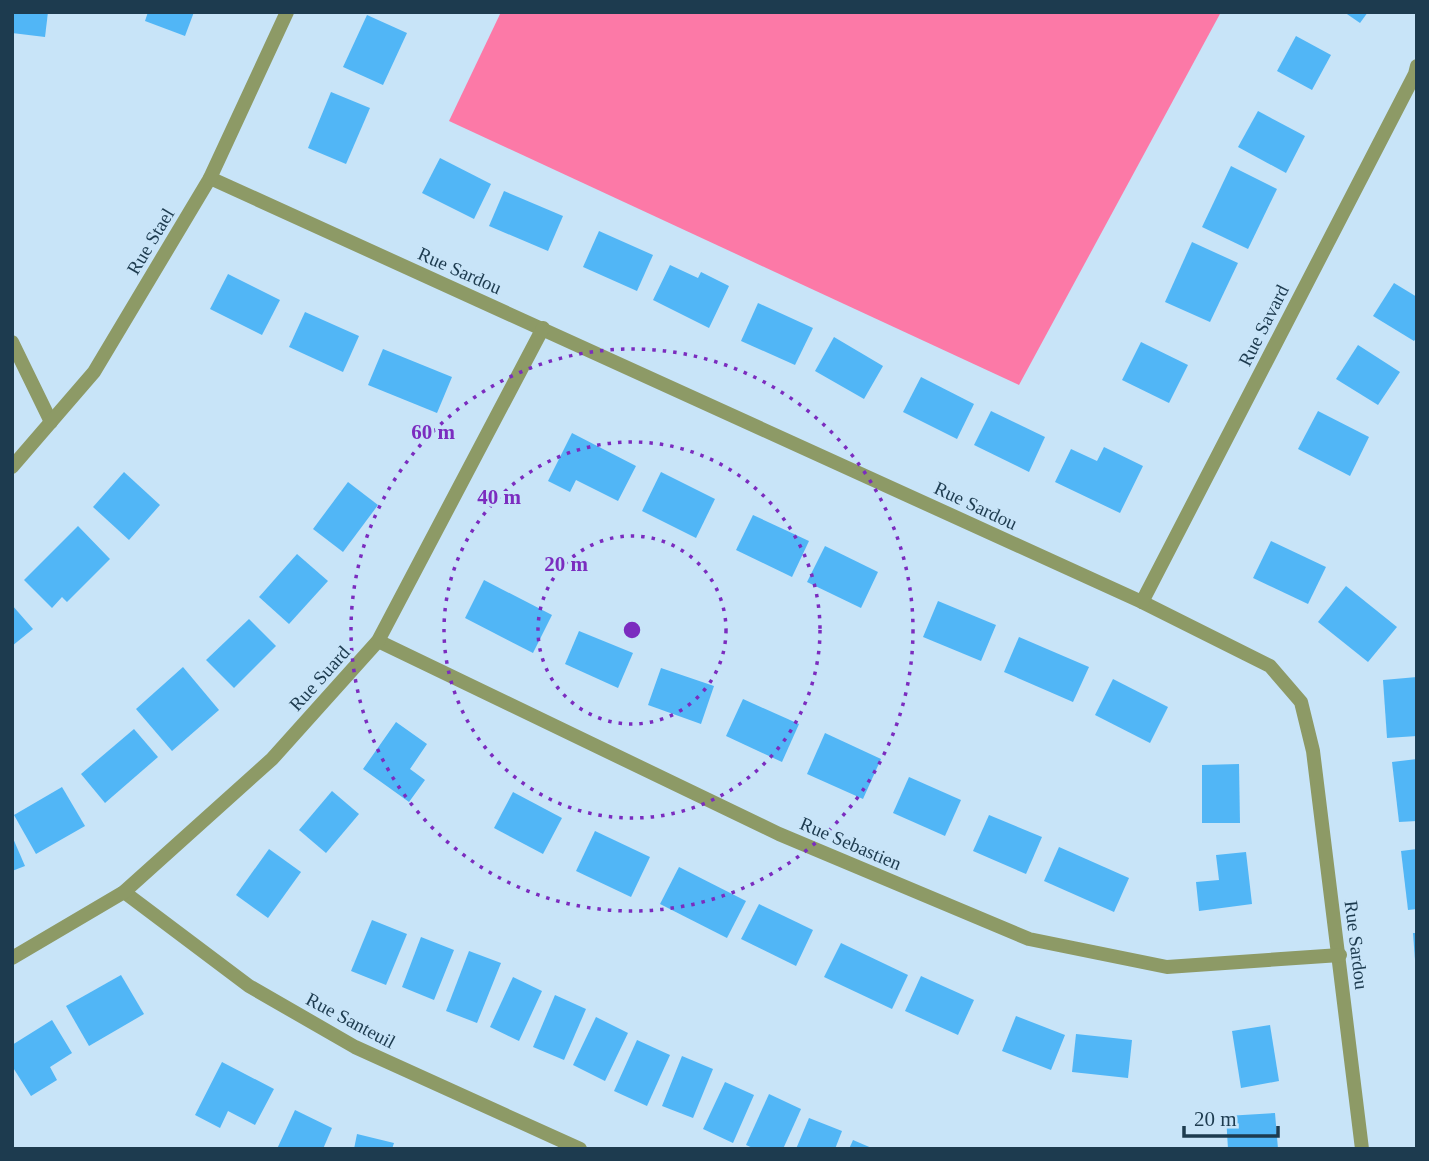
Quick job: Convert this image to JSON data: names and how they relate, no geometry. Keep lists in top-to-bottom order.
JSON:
{
  "streets": {
    "street": [
      "Rue Stael",
      "Rue Sardou",
      "Rue Savard",
      "Rue Suard",
      "Rue Sebastien",
      "Rue Santeuil"
    ]
  },
  "crossings": [
    ["Rue Stael", "Rue Sardou"],
    ["Rue Sardou", "Rue Savard"],
    ["Rue Sardou", "Rue Suard"],
    ["Rue Sardou", "Rue Sebastien"],
    ["Rue Suard", "Rue Sebastien"],
    ["Rue Suard", "Rue Santeuil"]
  ],
  "scale_bar": "20 m",
  "rings": ["60 m", "40 m", "20 m"]
}
